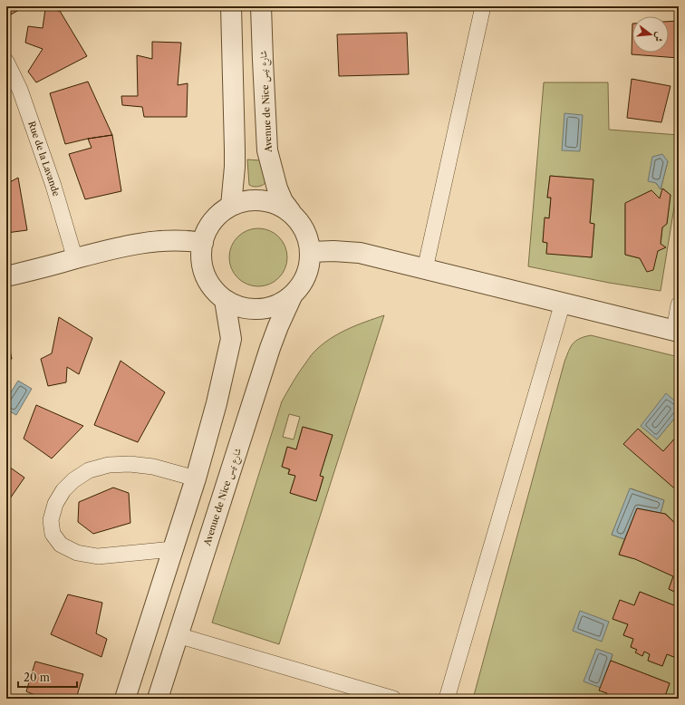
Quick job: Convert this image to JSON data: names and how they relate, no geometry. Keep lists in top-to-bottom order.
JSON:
{
  "streets": {
    "street": ["Avenue de Nice شارع نيس", "Rue de la Lavande"]
  },
  "scale_bar": "20 m",
  "north": "right"
}
